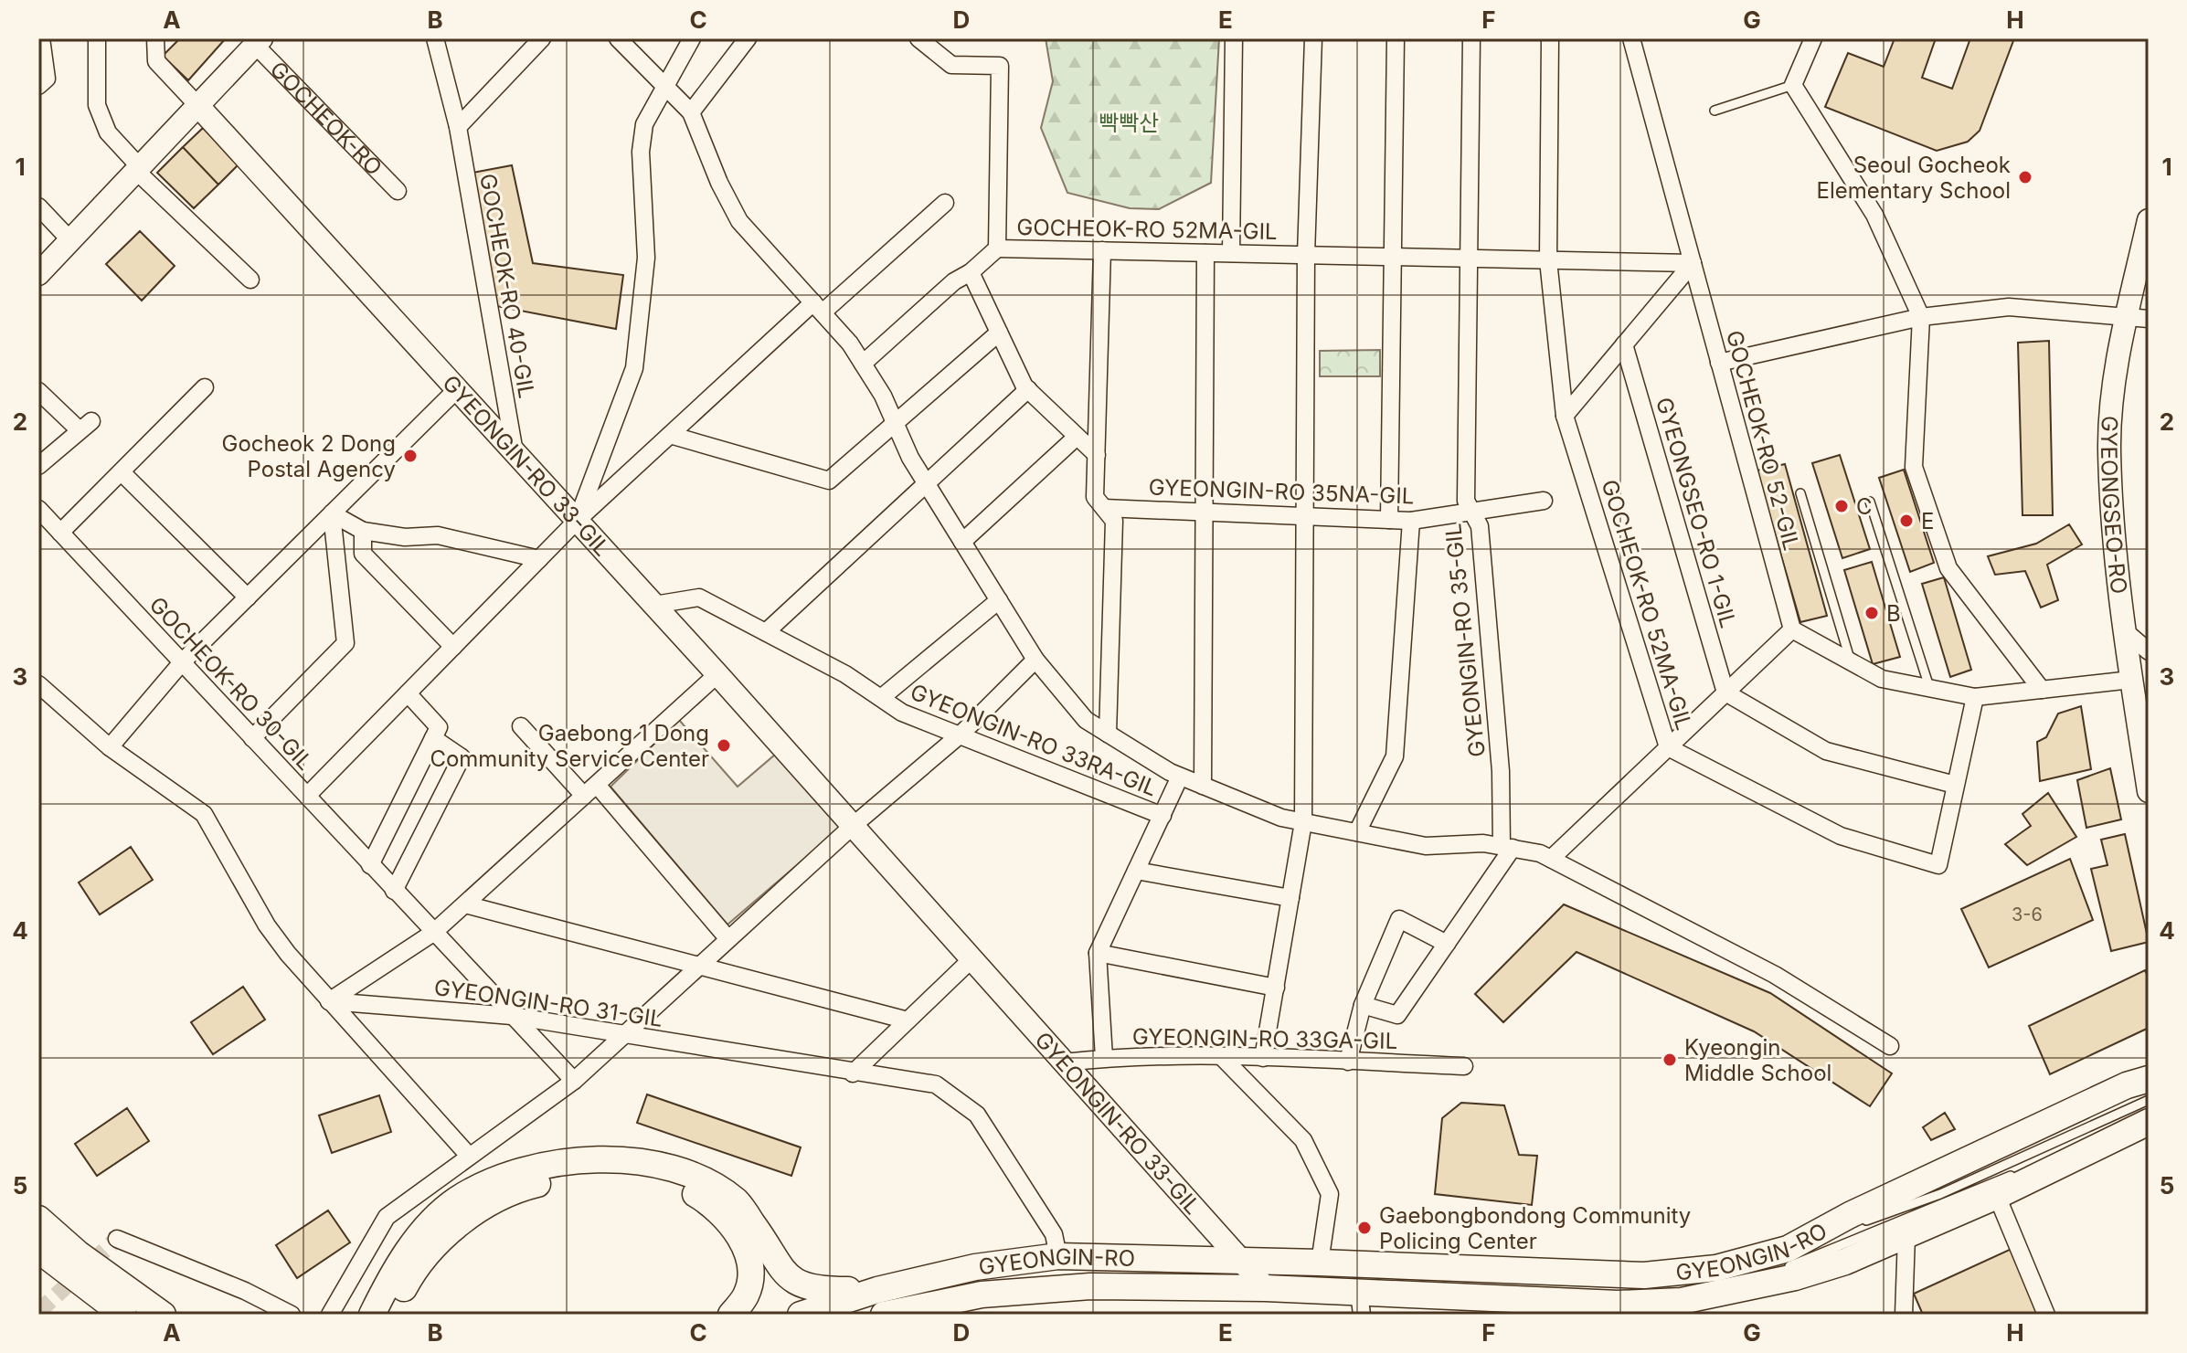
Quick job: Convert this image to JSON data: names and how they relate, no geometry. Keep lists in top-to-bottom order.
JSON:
{
  "streets": {
    "main road": ["GYEONGIN-RO"],
    "street": [
      "GOCHEOK-RO",
      "GOCHEOK-RO 52MA-GIL",
      "GOCHEOK-RO 40-GIL",
      "GOCHEOK-RO 52-GIL",
      "GYEONGIN-RO 33-GIL",
      "GYEONGIN-RO 35NA-GIL",
      "GYEONGSEO-RO",
      "GYEONGSEO-RO 1-GIL",
      "GYEONGIN-RO 35-GIL",
      "GOCHEOK-RO 30-GIL",
      "GYEONGIN-RO 33RA-GIL",
      "GYEONGIN-RO 31-GIL",
      "GYEONGIN-RO 33GA-GIL"
    ]
  },
  "crossings": [
    ["GOCHEOK-RO", "GYEONGIN-RO 33-GIL"],
    ["GOCHEOK-RO 52MA-GIL", "GOCHEOK-RO 52-GIL"],
    ["GOCHEOK-RO 52MA-GIL", "GYEONGIN-RO 35-GIL"],
    ["GOCHEOK-RO 40-GIL", "GYEONGIN-RO 33-GIL"],
    ["GYEONGIN-RO 33-GIL", "GYEONGIN-RO 33RA-GIL"],
    ["GYEONGIN-RO 33-GIL", "GYEONGIN-RO 33GA-GIL"],
    ["GYEONGIN-RO 33-GIL", "GYEONGIN-RO"],
    ["GYEONGIN-RO 35NA-GIL", "GYEONGIN-RO 35-GIL"],
    ["GOCHEOK-RO 30-GIL", "GYEONGIN-RO 31-GIL"],
    ["GYEONGIN-RO 31-GIL", "GYEONGIN-RO"]
  ],
  "parks": ["빡빡산"],
  "places": [
    "Seoul Gocheok Elementary School",
    "Gocheok 2 Dong Postal Agency",
    "C",
    "E",
    "B",
    "Gaebong 1 Dong Community Service Center",
    "Kyeongin Middle School",
    "Gaebongbondong Community Policing Center"
  ],
  "house_numbers": ["3-6"],
  "grid": {
    "columns": [
      "A",
      "B",
      "C",
      "D",
      "E",
      "F",
      "G",
      "H"
    ],
    "rows": [
      "1",
      "2",
      "3",
      "4",
      "5"
    ]
  }
}
